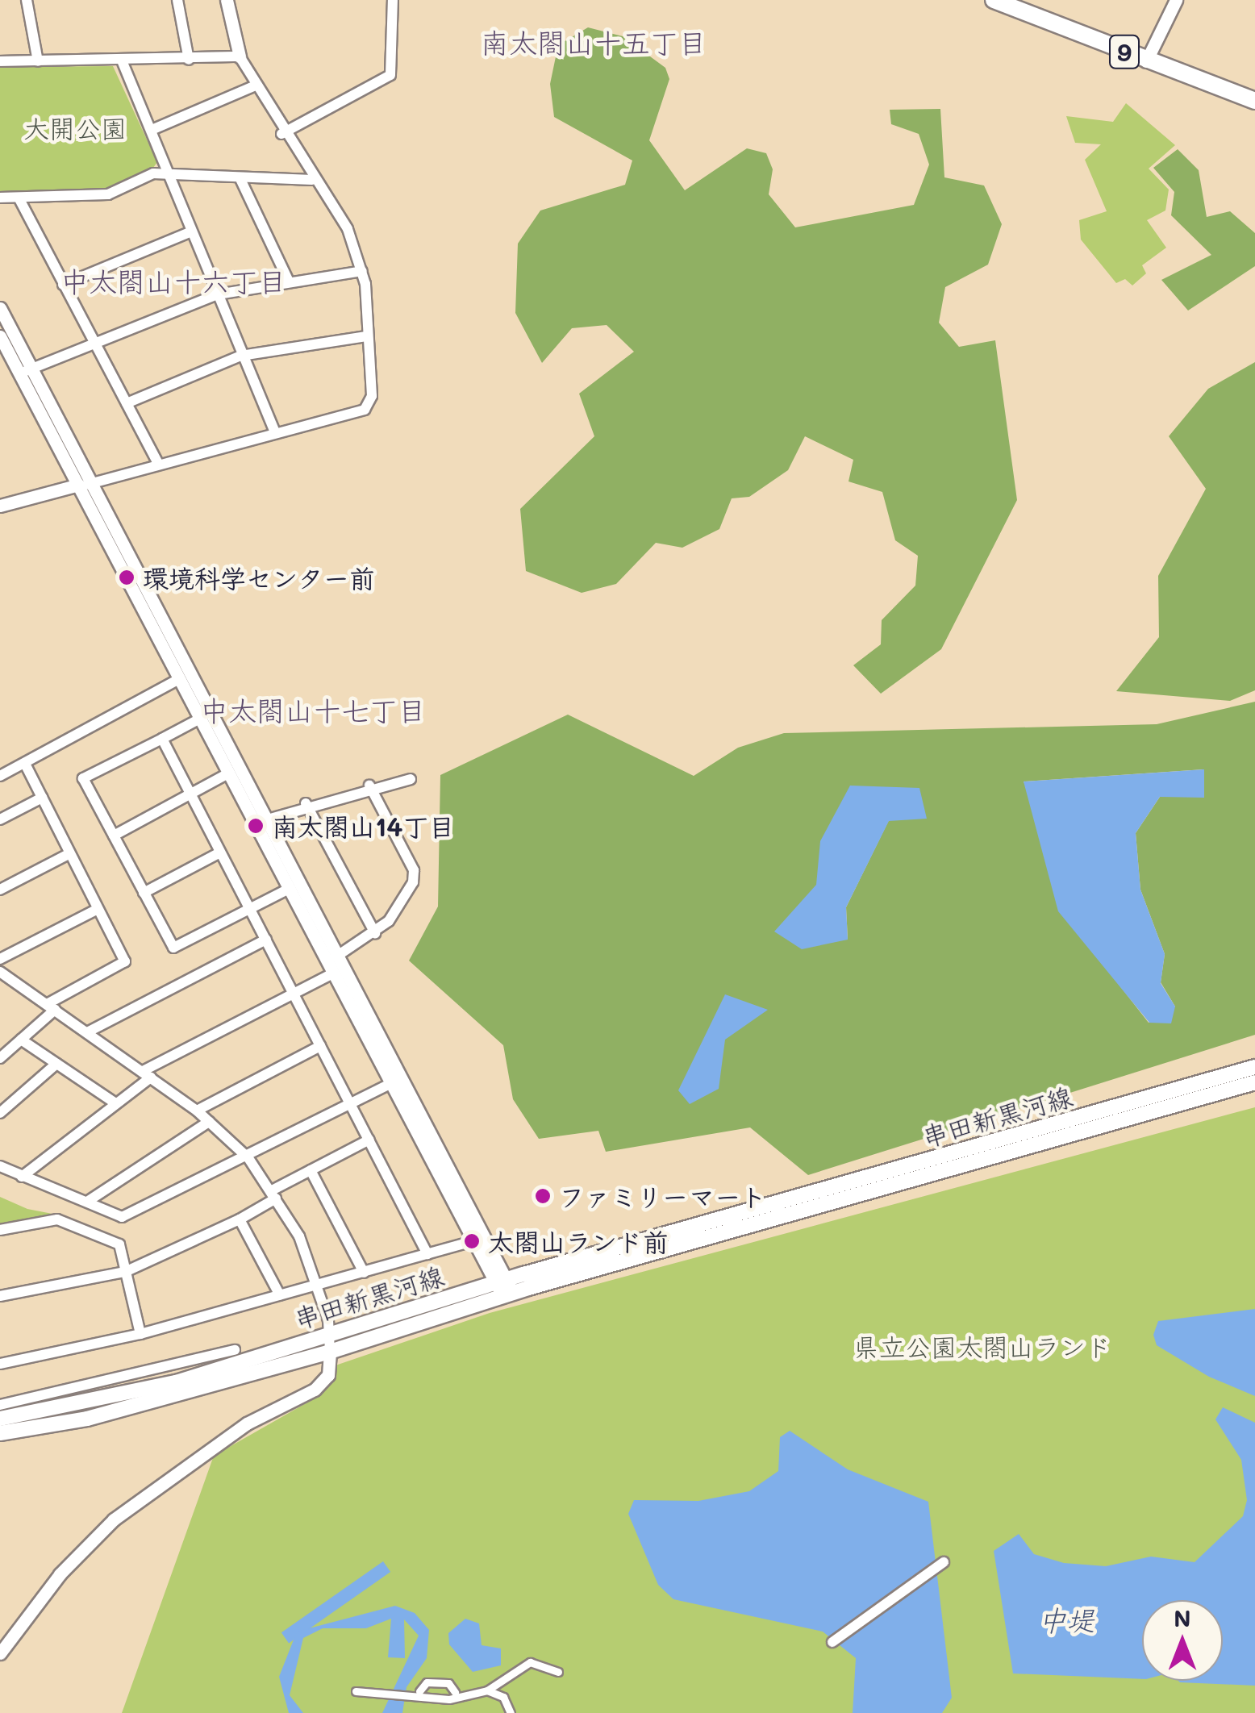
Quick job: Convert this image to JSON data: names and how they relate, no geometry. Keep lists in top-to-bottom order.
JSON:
{
  "streets": {
    "main road": ["9", "串田新黒河線"]
  },
  "districts": ["南太閤山十五丁目", "中太閤山十六丁目", "中太閤山十七丁目"],
  "water": ["中堤"],
  "parks": ["大開公園", "県立公園太閤山ランド"],
  "places": [
    "環境科学センター前",
    "南太閤山14丁目",
    "ファミリーマート",
    "太閤山ランド前"
  ],
  "north": "top"
}
